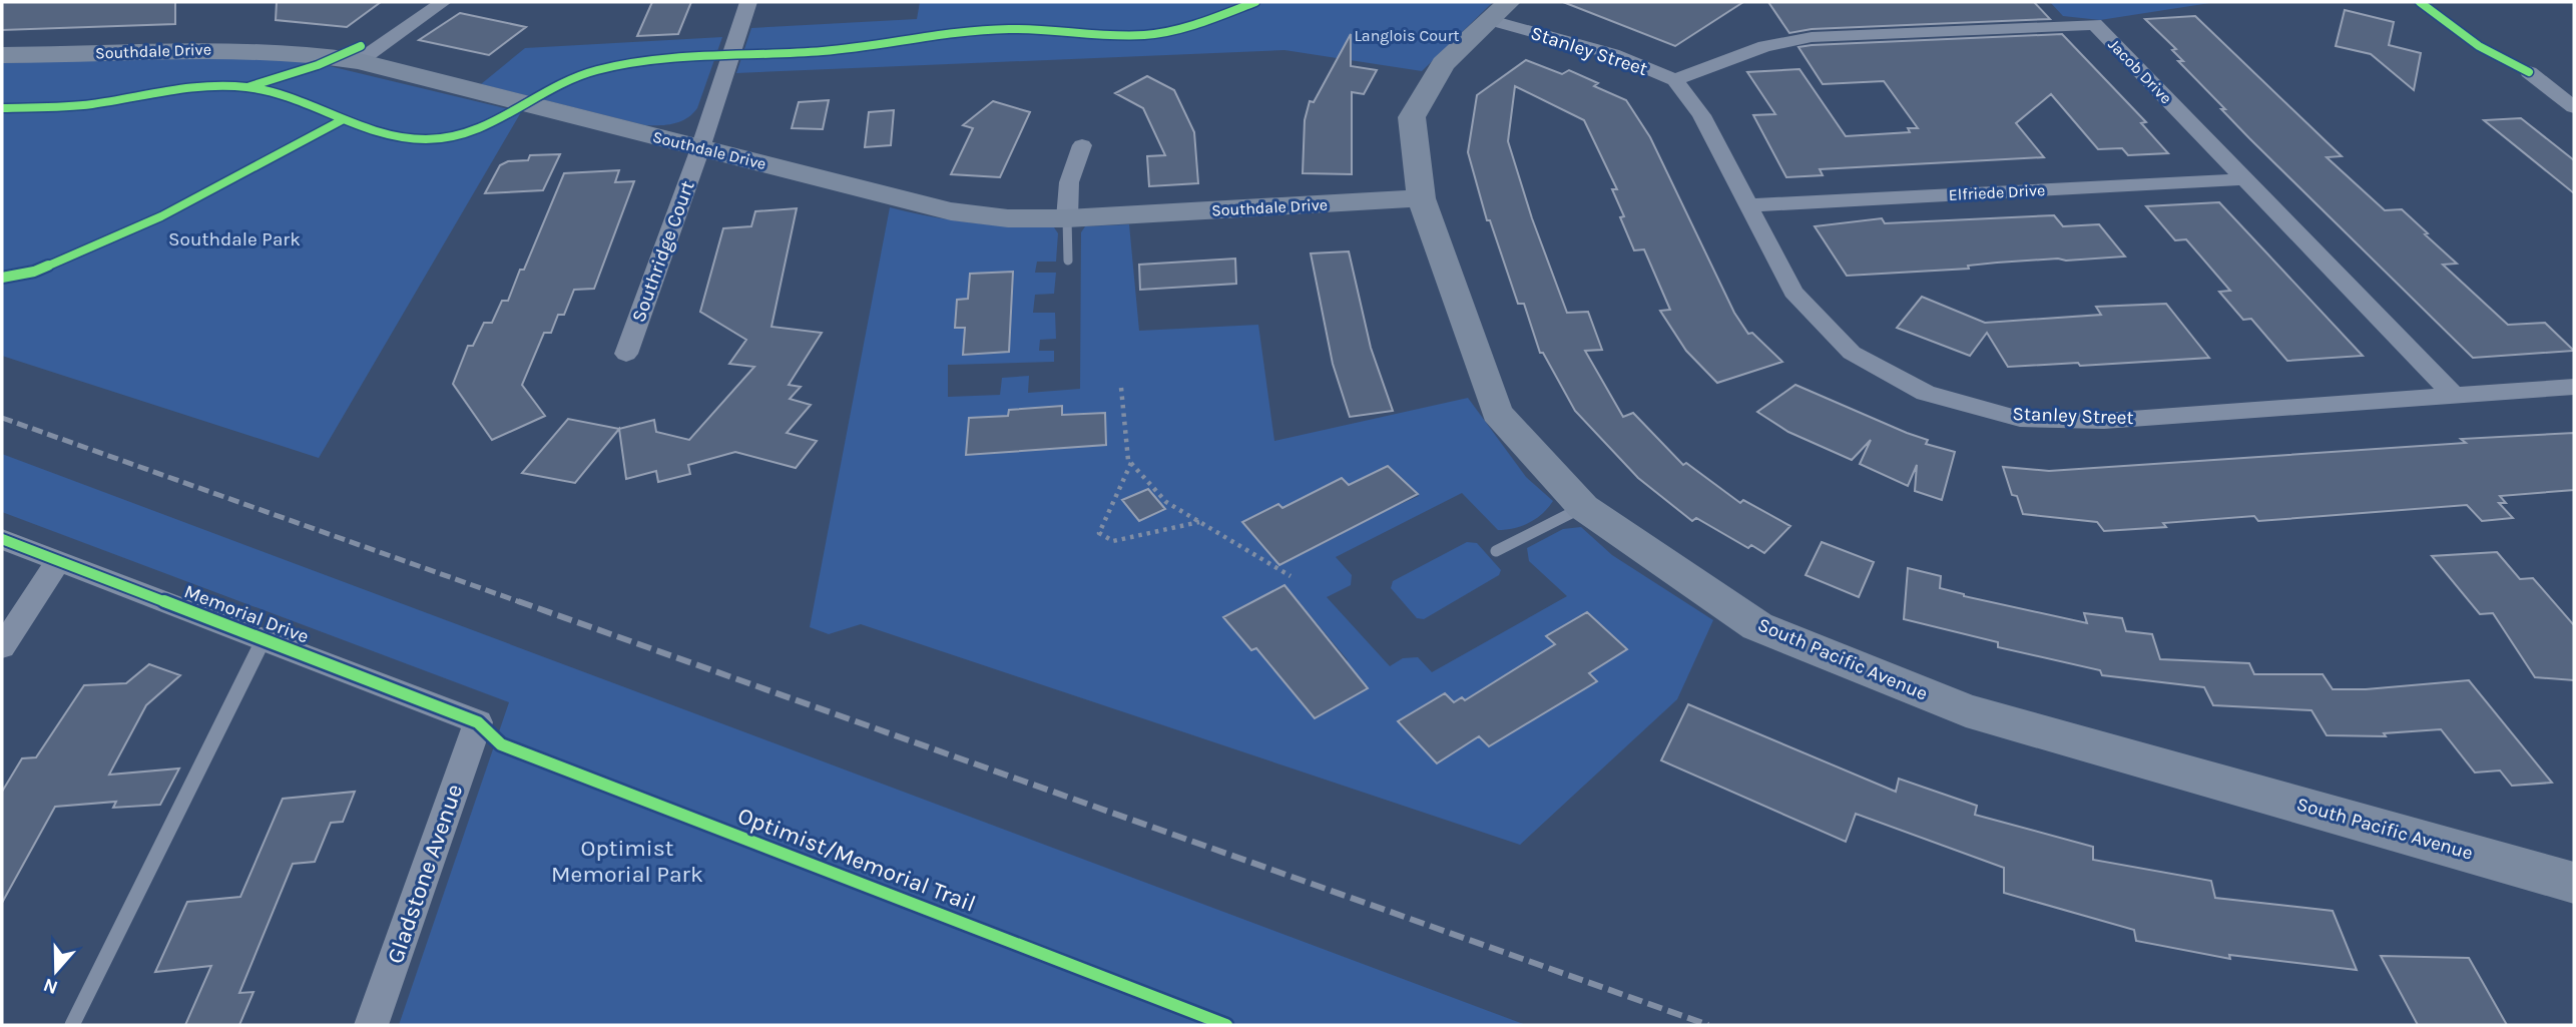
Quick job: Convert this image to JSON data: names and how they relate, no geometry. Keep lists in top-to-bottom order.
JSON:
{
  "streets": {
    "street": [
      "Southdale Drive",
      "Stanley Street",
      "Jacob Drive",
      "Elfriede Drive",
      "Southridge Court",
      "Memorial Drive",
      "South Pacific Avenue",
      "Gladstone Avenue"
    ],
    "cycle path": ["Optimist/Memorial Trail"]
  },
  "crossings": [
    ["Southdale Drive", "Southridge Court"],
    ["Southdale Drive", "South Pacific Avenue"],
    ["Stanley Street", "Jacob Drive"],
    ["Stanley Street", "Elfriede Drive"],
    ["Stanley Street", "South Pacific Avenue"],
    ["Jacob Drive", "Elfriede Drive"],
    ["Memorial Drive", "Gladstone Avenue"]
  ],
  "parks": ["Langlois Court", "Southdale Park", "Optimist Memorial Park"],
  "north": "bottom"
}
